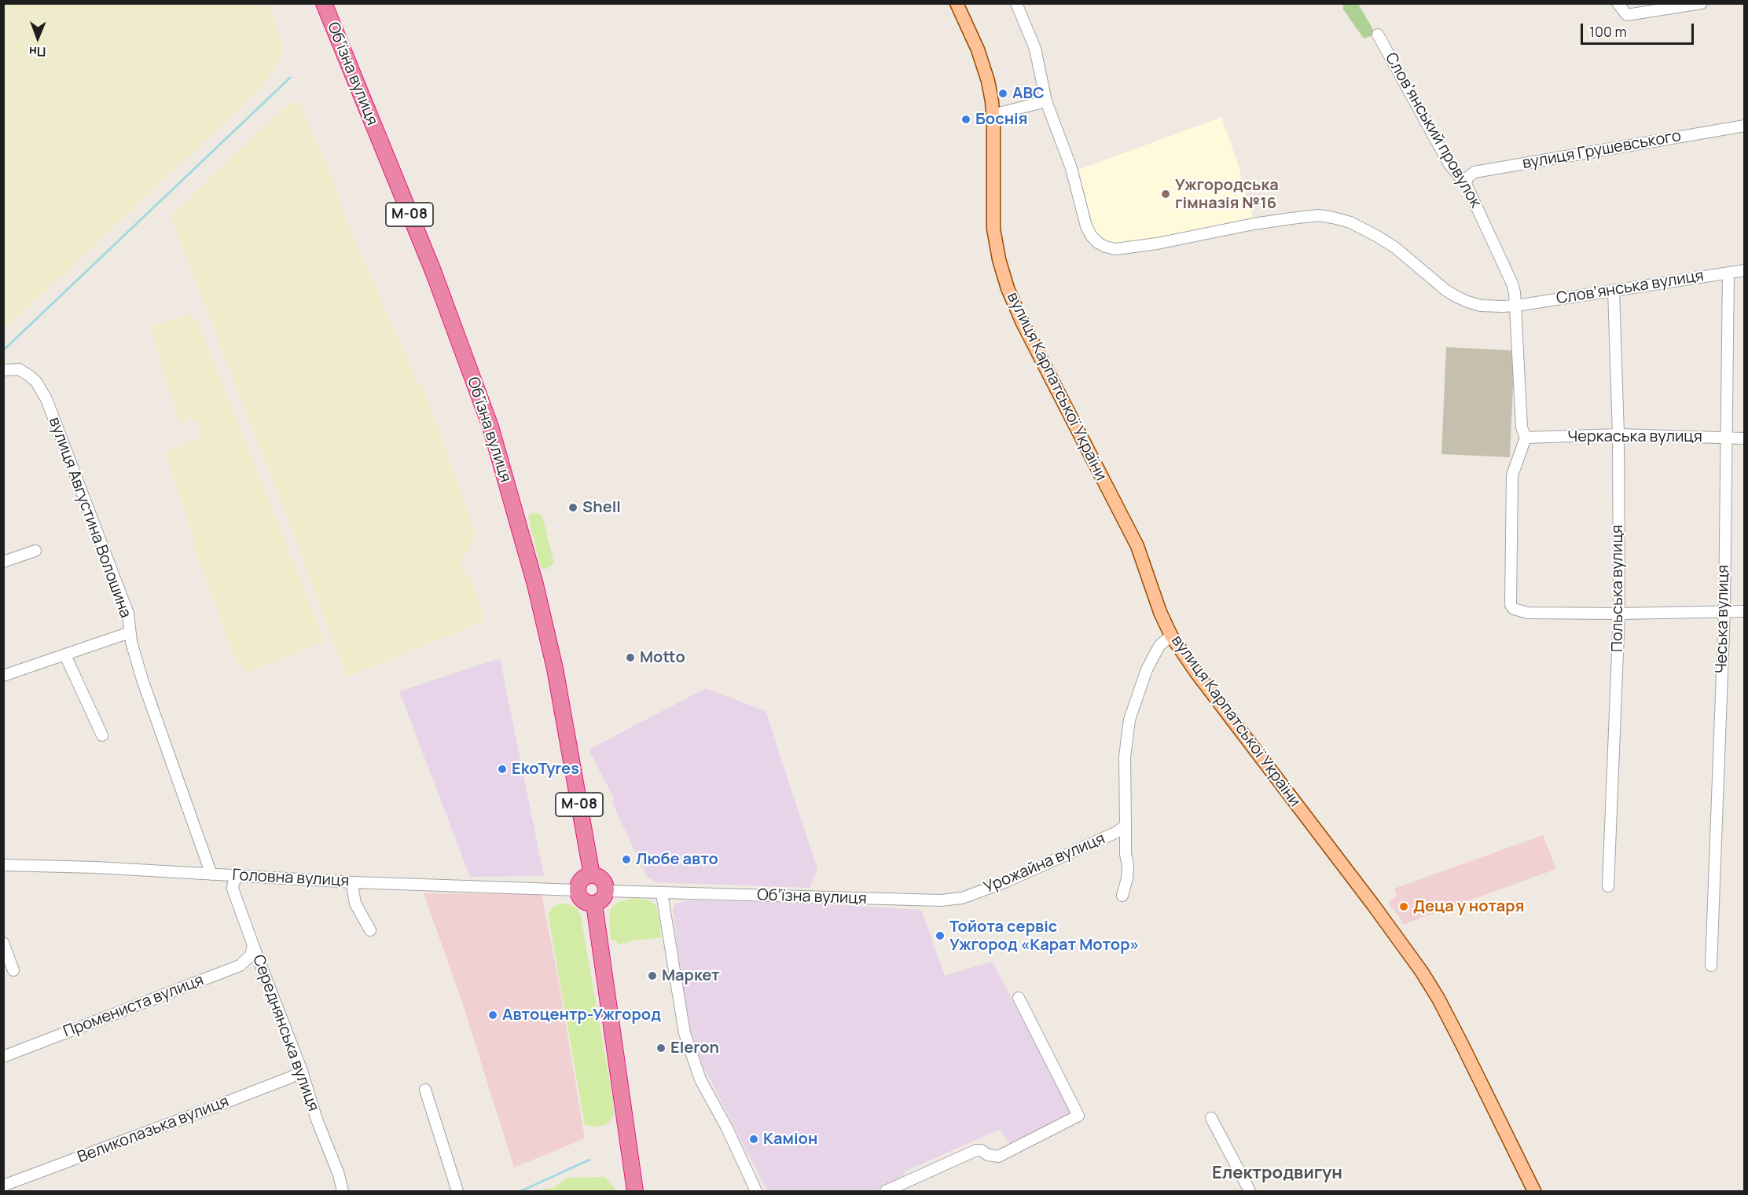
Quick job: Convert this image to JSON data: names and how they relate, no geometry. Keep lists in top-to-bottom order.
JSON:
{
  "streets": {
    "highway": ["Обʼїзна вулиця", "М-08"],
    "main road": ["вулиця Карпатської України"],
    "street": [
      "Словʼянський провулок",
      "вулиця Грушевського",
      "Словʼянська вулиця",
      "Черкаська вулиця",
      "вулиця Августина Волошина",
      "Польська вулиця",
      "Чеська вулиця",
      "Урожайна вулиця",
      "Головна вулиця",
      "Промениста вулиця",
      "Середнянська вулиця",
      "Великолазька вулиця"
    ]
  },
  "crossings": [
    ["Обʼїзна вулиця", "Урожайна вулиця"],
    ["Обʼїзна вулиця", "Головна вулиця"],
    ["Словʼянський провулок", "вулиця Грушевського"],
    ["Словʼянський провулок", "Словʼянська вулиця"],
    ["Словʼянський провулок", "Черкаська вулиця"],
    ["Словʼянська вулиця", "Польська вулиця"],
    ["Словʼянська вулиця", "Чеська вулиця"],
    ["вулиця Карпатської України", "Урожайна вулиця"],
    ["Черкаська вулиця", "Польська вулиця"],
    ["Черкаська вулиця", "Чеська вулиця"],
    ["вулиця Августина Волошина", "Головна вулиця"],
    ["Головна вулиця", "Середнянська вулиця"],
    ["Промениста вулиця", "Середнянська вулиця"],
    ["Середнянська вулиця", "Великолазька вулиця"]
  ],
  "districts": ["Електродвигун"],
  "places": [
    "ABC",
    "Боснія",
    "Ужгородська гімназія №16",
    "Shell",
    "Motto",
    "EkoTyres",
    "Любе авто",
    "Деца у нотаря",
    "Тойота сервіс Ужгород «Карат Мотор»",
    "Маркет",
    "Автоцентр-Ужгород",
    "Eleron",
    "Каміон"
  ],
  "scale_bar": "100 m",
  "north": "bottom"
}
